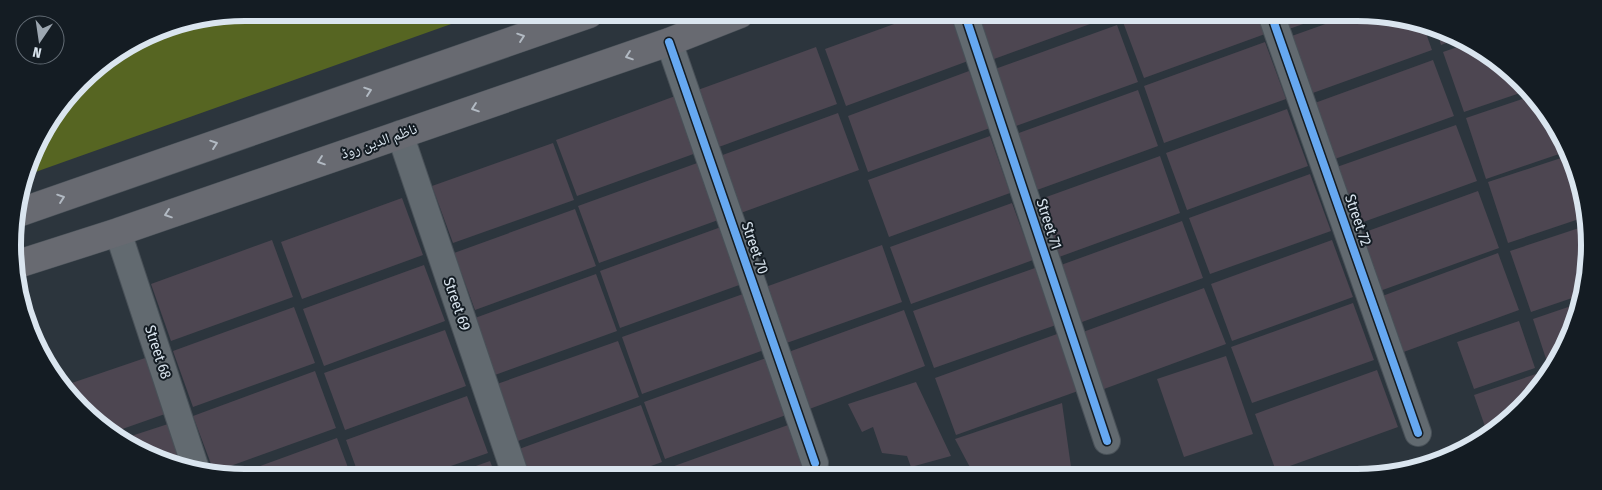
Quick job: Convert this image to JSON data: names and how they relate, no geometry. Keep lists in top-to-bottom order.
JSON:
{
  "streets": {
    "main road": ["ناظم الدین روڈ"],
    "street": [
      "Street 72",
      "Street 71",
      "Street 70",
      "Street 69",
      "Street 68"
    ]
  },
  "crossings": [
    ["ناظم الدین روڈ", "Street 70"],
    ["ناظم الدین روڈ", "Street 69"],
    ["ناظم الدین روڈ", "Street 68"]
  ],
  "north": "bottom"
}
